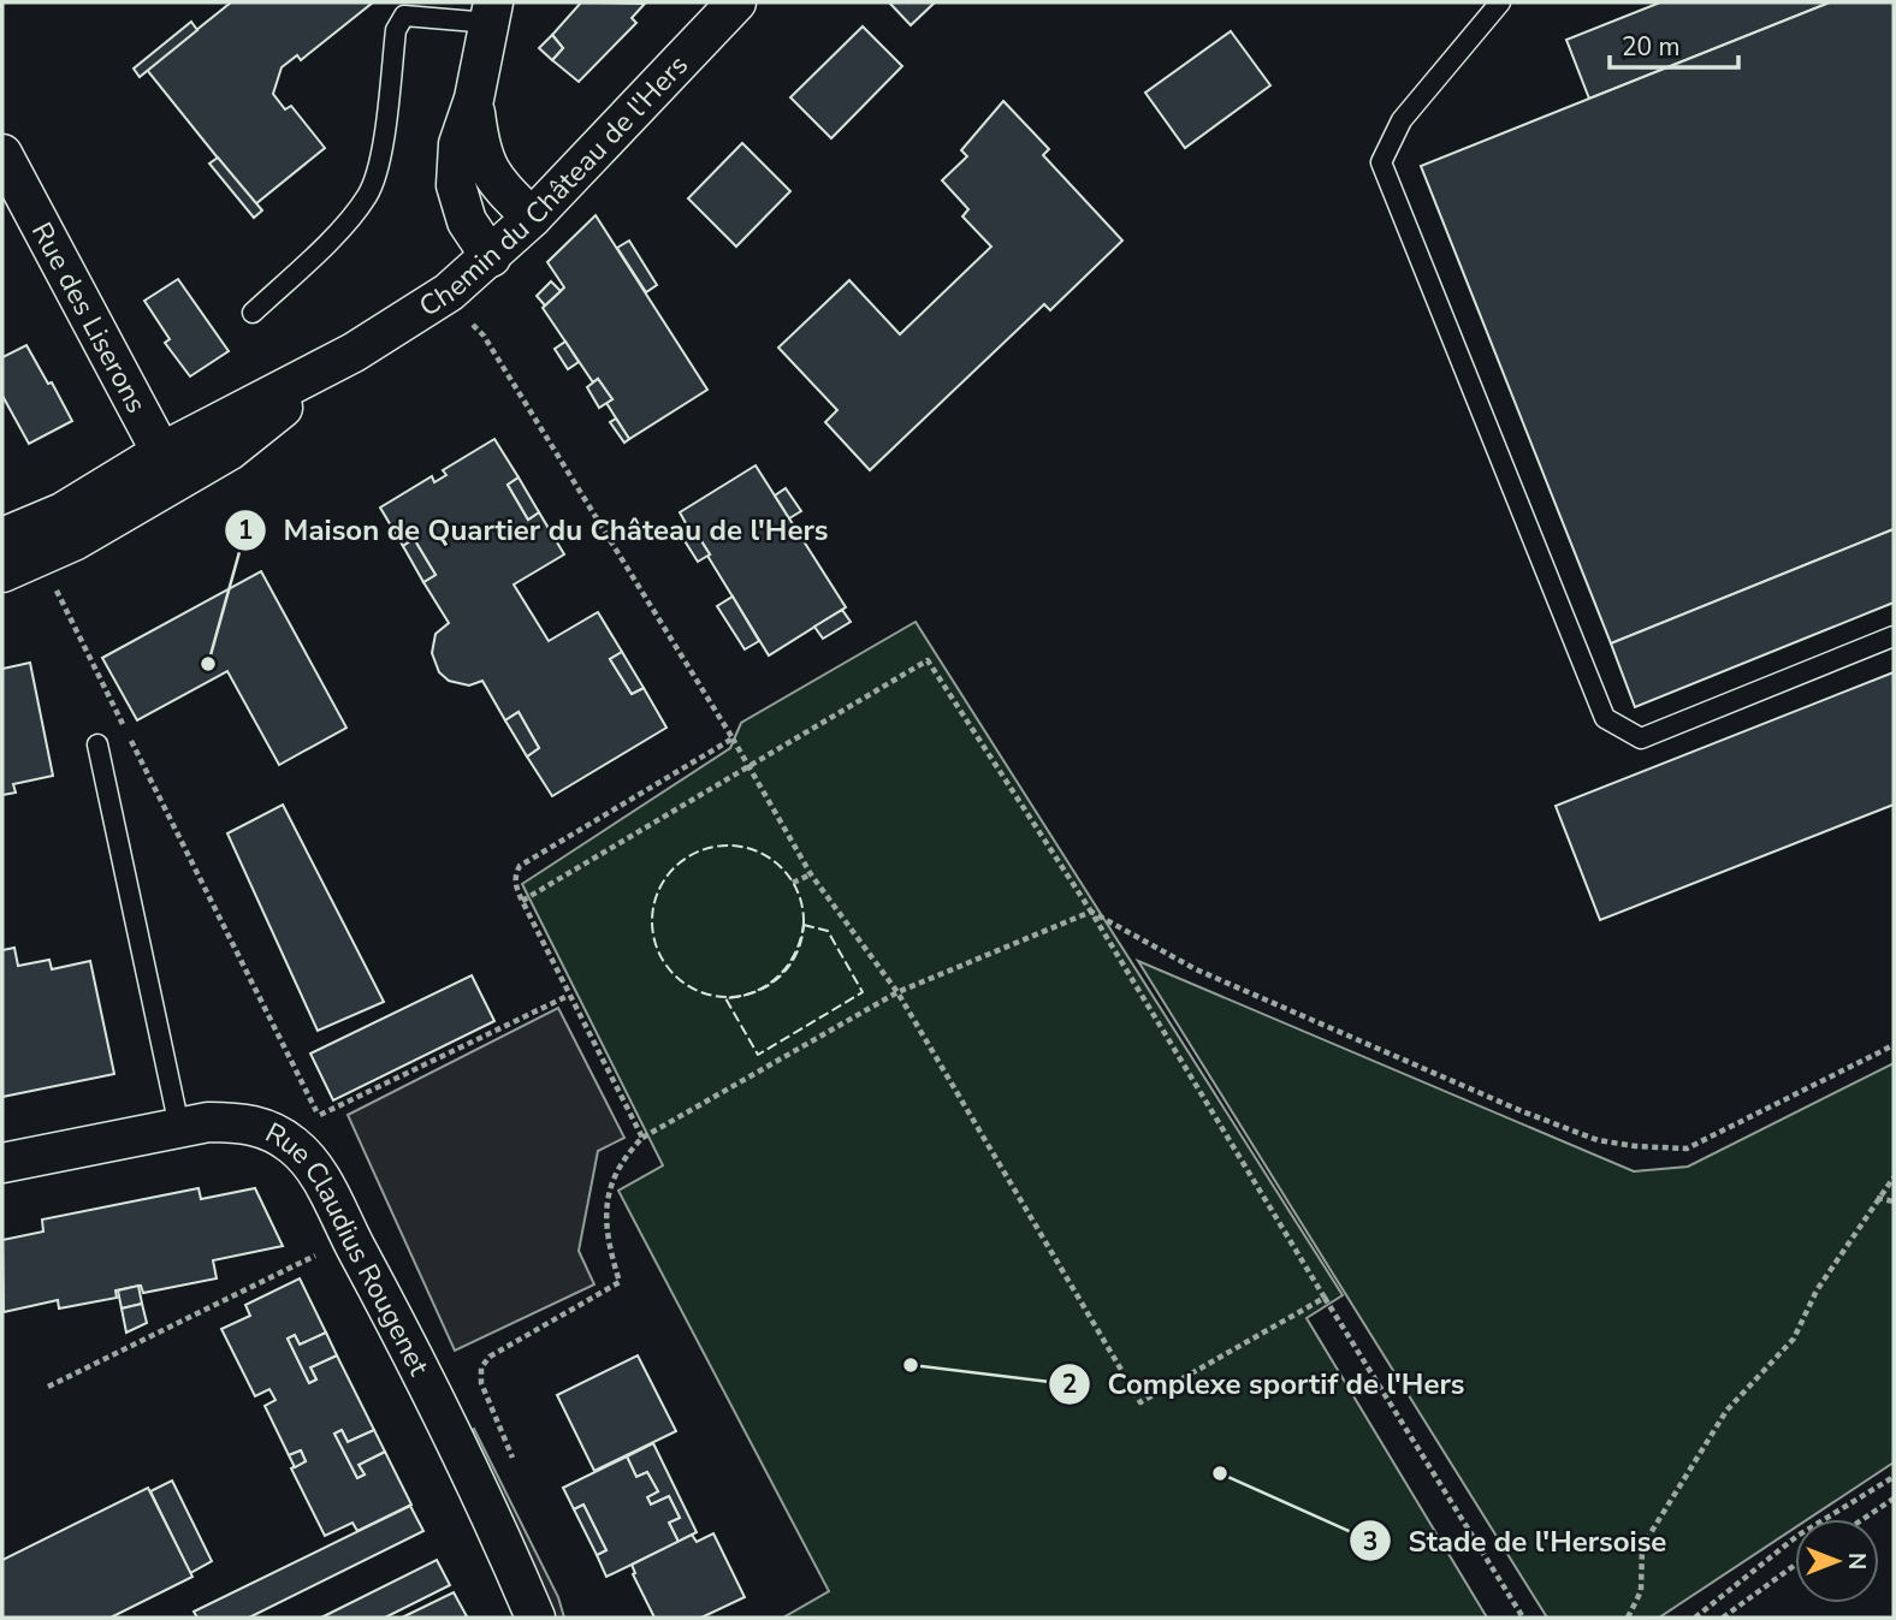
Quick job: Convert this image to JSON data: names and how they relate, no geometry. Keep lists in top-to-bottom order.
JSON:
{
  "streets": {
    "street": ["Chemin du Château de l'Hers", "Rue des Liserons", "Rue Claudius Rougenet"]
  },
  "crossings": [
    ["Chemin du Château de l'Hers", "Rue des Liserons"]
  ],
  "places": ["Maison de Quartier du Château de l'Hers", "Complexe sportif de l'Hers", "Stade de l'Hersoise"],
  "scale_bar": "20 m",
  "north": "right"
}
